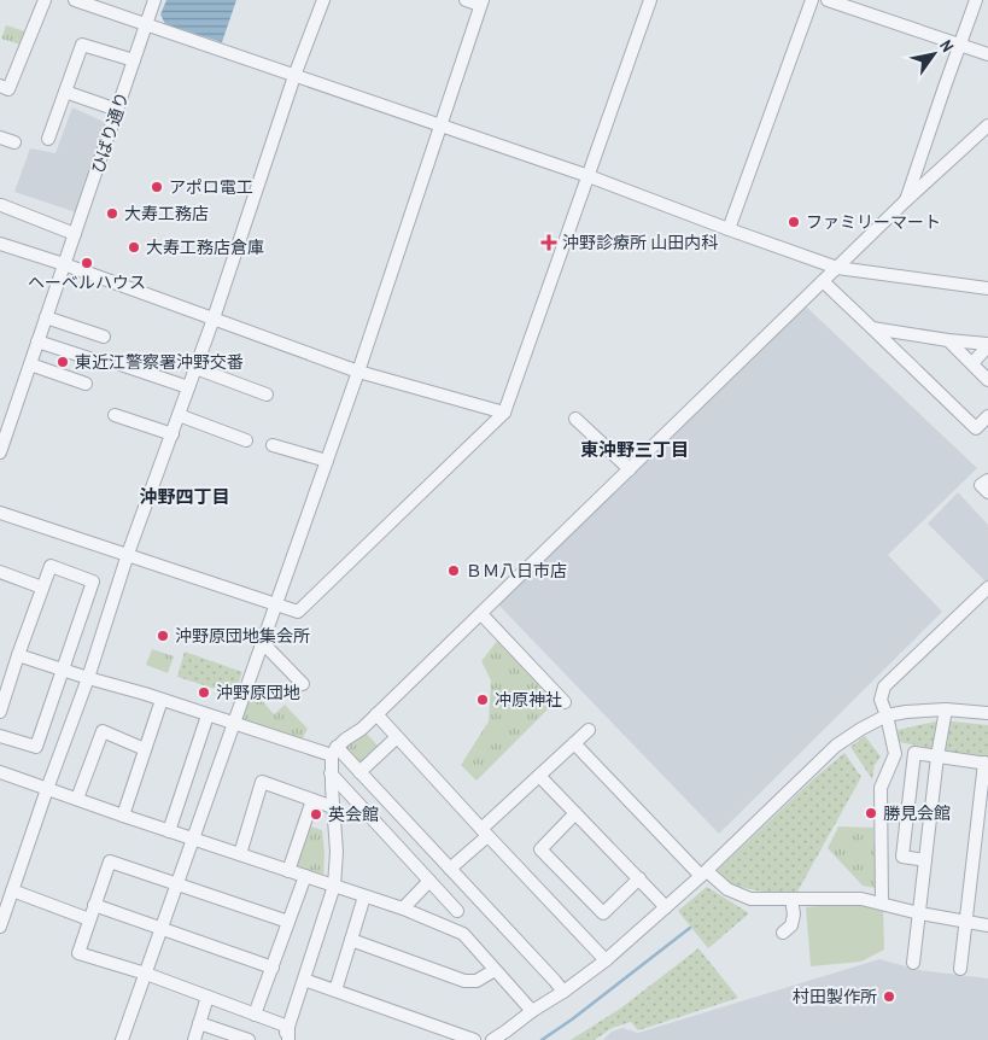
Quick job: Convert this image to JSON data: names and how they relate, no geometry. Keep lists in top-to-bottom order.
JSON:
{
  "streets": {
    "street": ["ひばり通り"]
  },
  "districts": ["東沖野三丁目", "沖野四丁目"],
  "places": {
    "other": [
      "アポロ電工",
      "大寿工務店",
      "ファミリーマート",
      "大寿工務店倉庫",
      "ヘーベルハウス",
      "東近江警察署沖野交番",
      "ＢＭ八日市店",
      "沖野原団地集会所",
      "沖野原団地",
      "冲原神社",
      "勝見会館",
      "英会館",
      "村田製作所"
    ],
    "health": ["沖野診療所 山田内科"]
  },
  "north": "top right"
}
